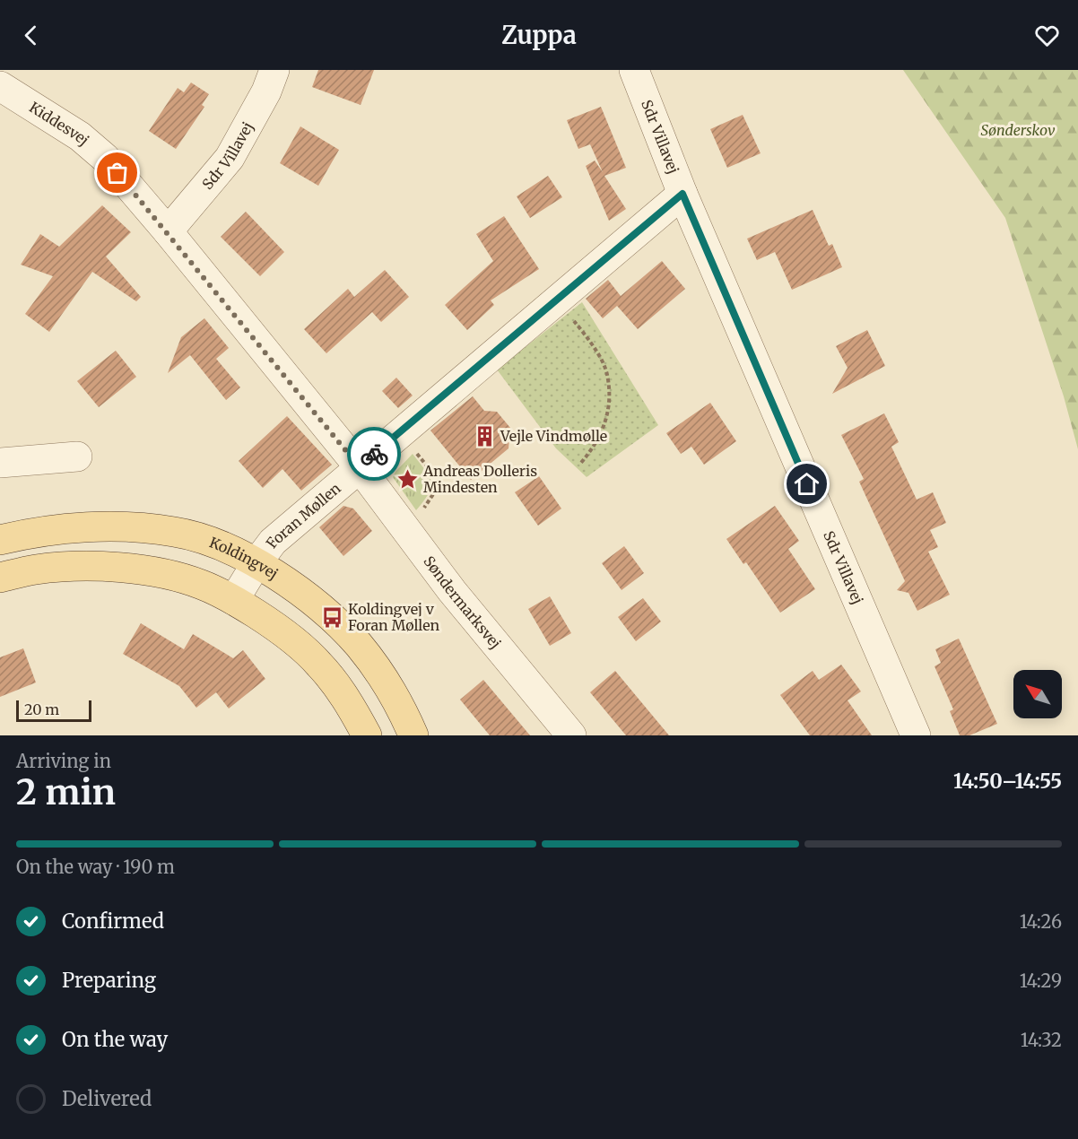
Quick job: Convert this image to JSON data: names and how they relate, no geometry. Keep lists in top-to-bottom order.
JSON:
{
  "streets": {
    "main road": ["Koldingvej"],
    "street": [
      "Kiddesvej",
      "Sdr Villavej",
      "Foran Møllen",
      "Søndermarksvej"
    ]
  },
  "crossings": [
    ["Kiddesvej", "Sdr Villavej"],
    ["Kiddesvej", "Foran Møllen"],
    ["Kiddesvej", "Søndermarksvej"],
    ["Sdr Villavej", "Foran Møllen"],
    ["Foran Møllen", "Koldingvej"],
    ["Foran Møllen", "Søndermarksvej"]
  ],
  "parks": ["Sønderskov"],
  "places": {
    "building": ["Vejle Vindmølle"],
    "place": ["Andreas Dolleris Mindesten"],
    "bus stop": ["Koldingvej v Foran Møllen"]
  },
  "scale_bar": "20 m",
  "north": "top left",
  "page": {
    "header": "Zuppa",
    "scale": "20 m",
    "heading": ["2 min", "Arriving in", "14:50–14:55"],
    "bar": "On the way · 190 m",
    "list": [
      ["Confirmed", "14:26"],
      ["Preparing", "14:29"],
      ["On the way", "14:32"],
      "Delivered"
    ]
  }
}
